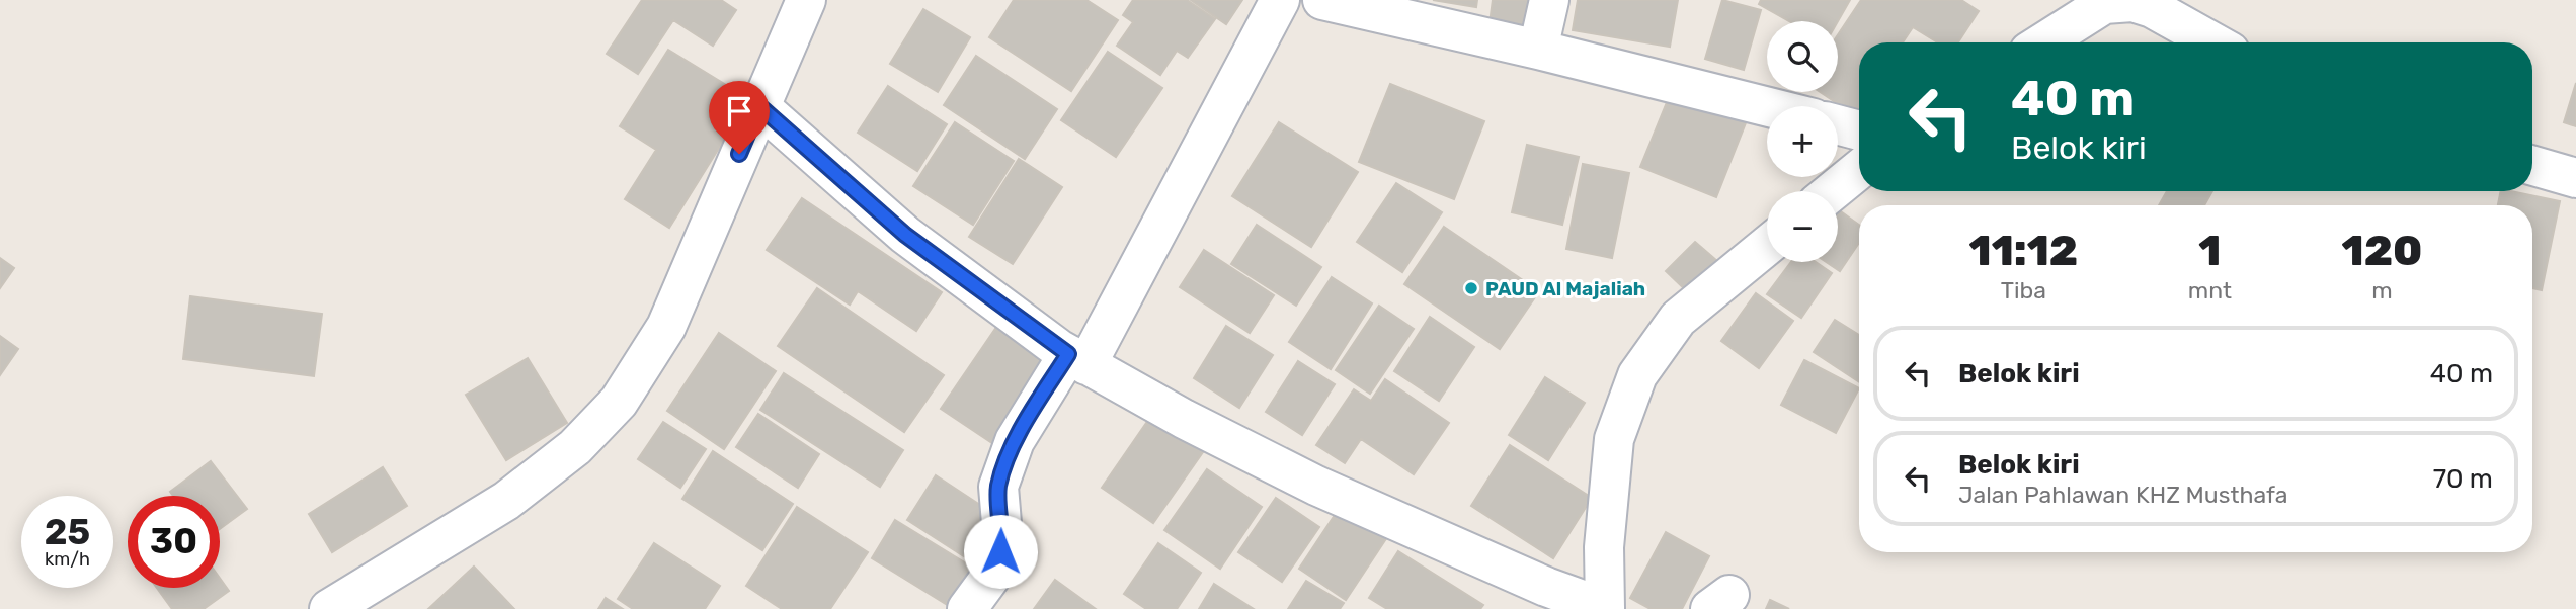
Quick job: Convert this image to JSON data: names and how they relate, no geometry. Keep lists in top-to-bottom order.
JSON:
{
  "places": ["PAUD Al Majaliah"],
  "page": {
    "map_buttons": ["+", "−"],
    "turn": ["40 m", "Belok kiri"],
    "eta": [
      "11:12",
      "Tiba",
      "1",
      "mnt",
      "120",
      "m"
    ],
    "list": [
      {
        "name": "Belok kiri",
        "value": "40 m"
      },
      {
        "name": "Belok kiri",
        "note": "Jalan Pahlawan KHZ Musthafa",
        "value": "70 m"
      }
    ],
    "speed": "25 km/h",
    "limit": "30"
  }
}
